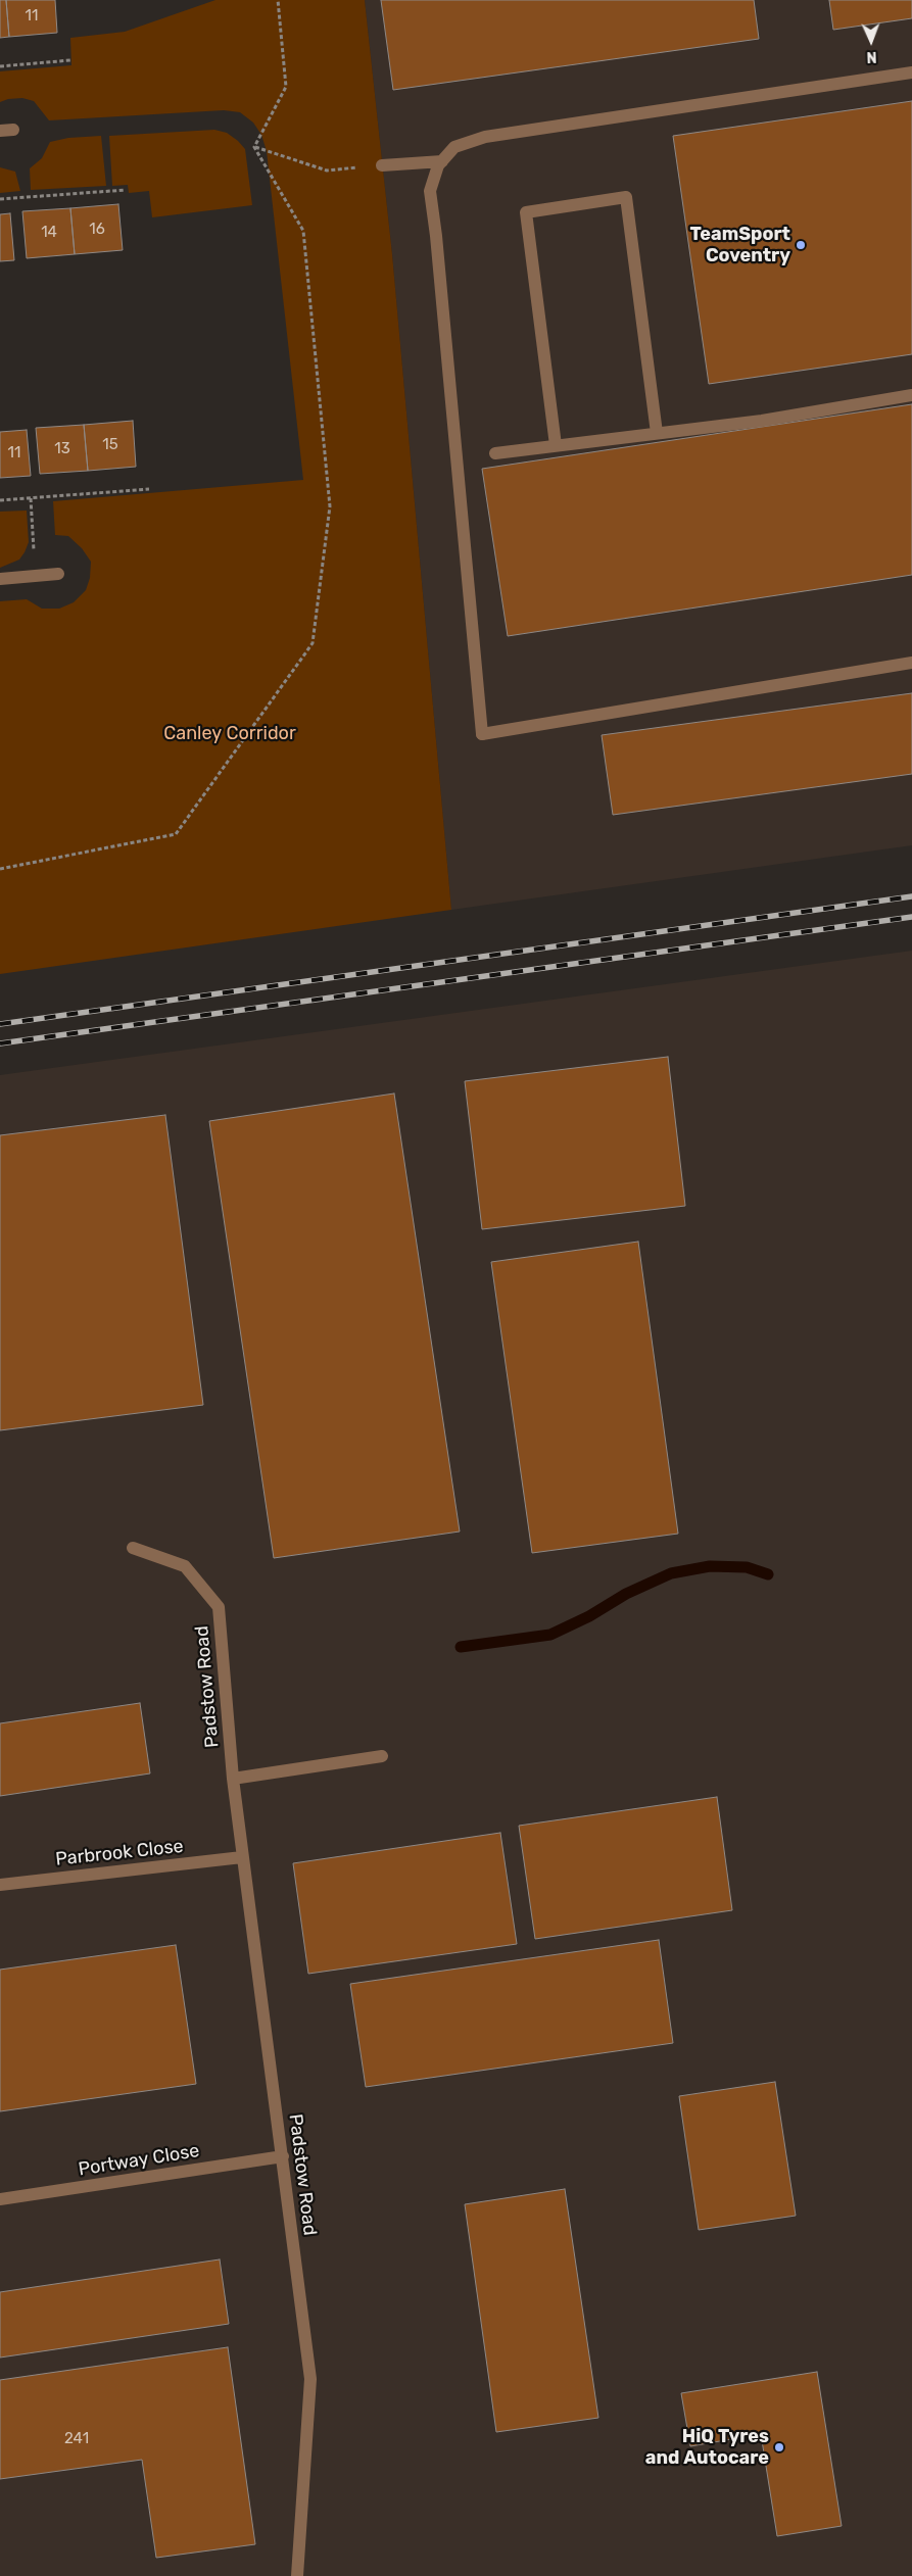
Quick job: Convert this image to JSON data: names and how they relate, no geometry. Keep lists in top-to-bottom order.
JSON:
{
  "streets": {
    "street": ["Padstow Road", "Parbrook Close", "Portway Close"]
  },
  "crossings": [
    ["Padstow Road", "Parbrook Close"],
    ["Padstow Road", "Portway Close"]
  ],
  "parks": ["Canley Corridor"],
  "places": ["TeamSport Coventry", "HiQ Tyres and Autocare"],
  "house_numbers": [
    "11",
    "16",
    "14",
    "15",
    "13",
    "11",
    "241"
  ],
  "north": "bottom"
}
